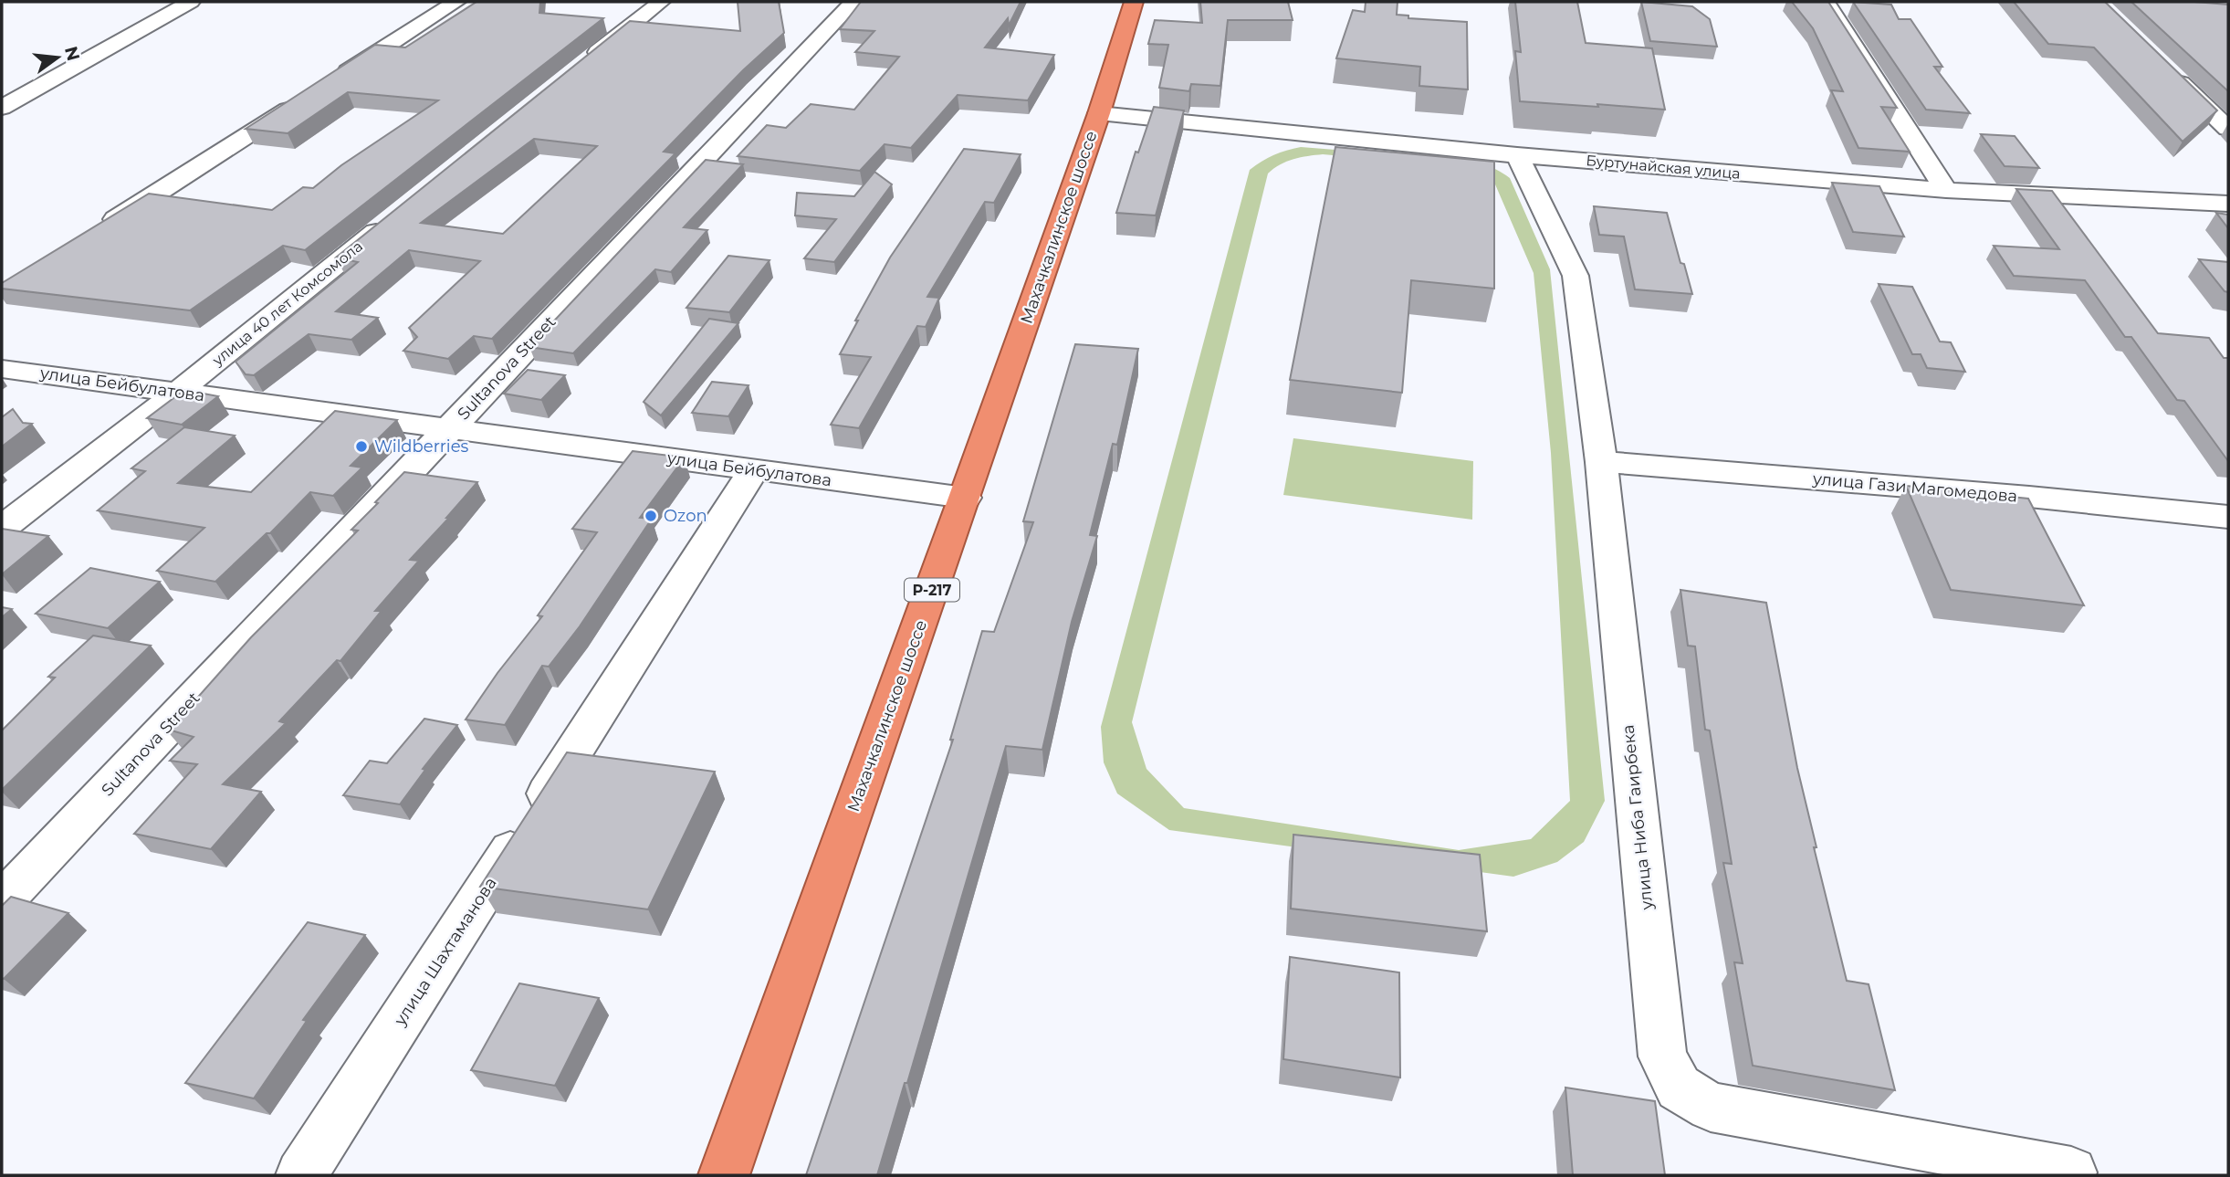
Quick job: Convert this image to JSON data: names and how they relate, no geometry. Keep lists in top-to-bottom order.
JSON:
{
  "streets": {
    "highway": ["Махачкалинское шоссе", "Р-217"],
    "street": [
      "Буртунайская улица",
      "улица 40 лет Комсомола",
      "Sultanova Street",
      "улица Бейбулатова",
      "улица Гази Магомедова",
      "улица Ниба Гаирбека",
      "улица Шахтаманова"
    ]
  },
  "crossings": [
    ["Буртунайская улица", "Махачкалинское шоссе"],
    ["Буртунайская улица", "улица Ниба Гаирбека"],
    ["Махачкалинское шоссе", "улица Бейбулатова"],
    ["улица 40 лет Комсомола", "улица Бейбулатова"],
    ["Sultanova Street", "улица Бейбулатова"],
    ["улица Бейбулатова", "улица Шахтаманова"],
    ["улица Гази Магомедова", "улица Ниба Гаирбека"]
  ],
  "places": ["Wildberries", "Ozon"],
  "north": "right"
}
